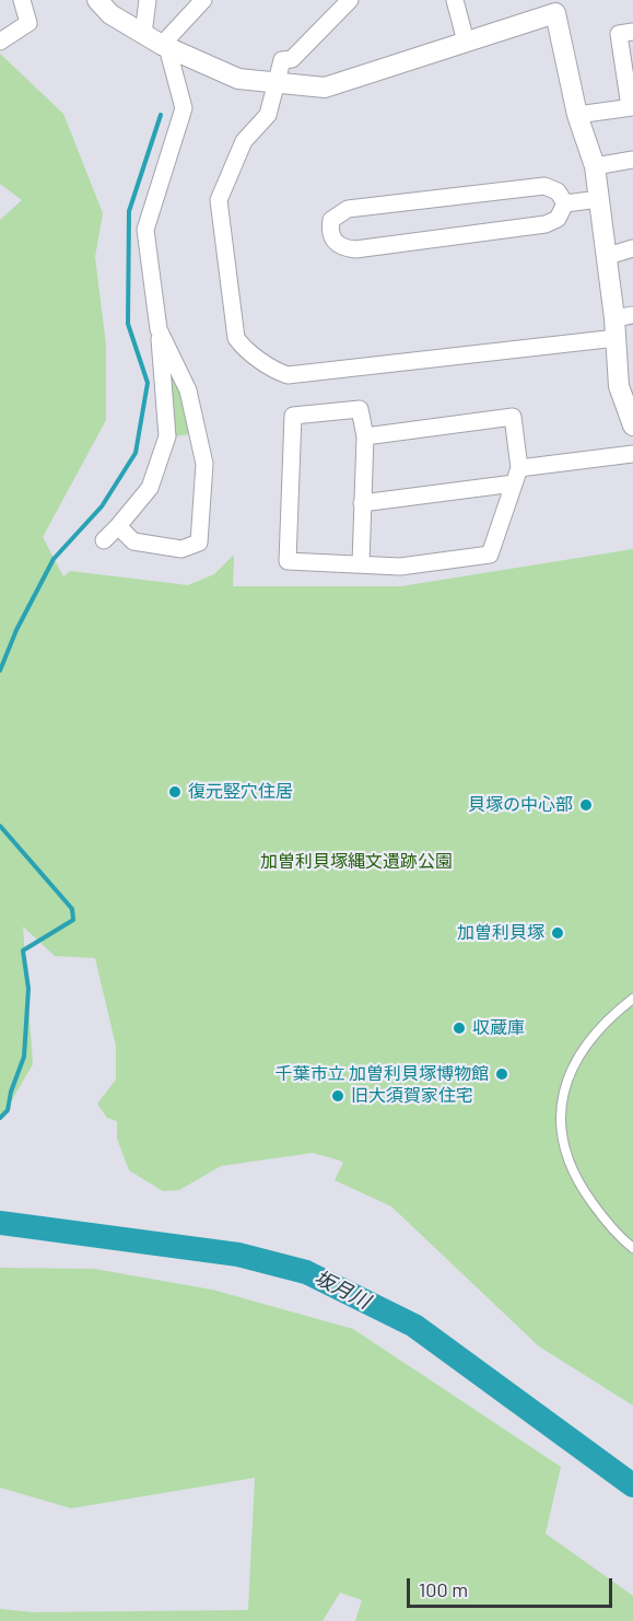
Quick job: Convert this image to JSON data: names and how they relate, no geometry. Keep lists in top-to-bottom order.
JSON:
{
  "water": ["坂月川"],
  "parks": ["加曽利貝塚縄文遺跡公園"],
  "places": [
    "復元竪穴住居",
    "貝塚の中心部",
    "加曽利貝塚",
    "収蔵庫",
    "千葉市立 加曽利貝塚博物館",
    "旧大須賀家住宅"
  ],
  "scale_bar": "100 m"
}
